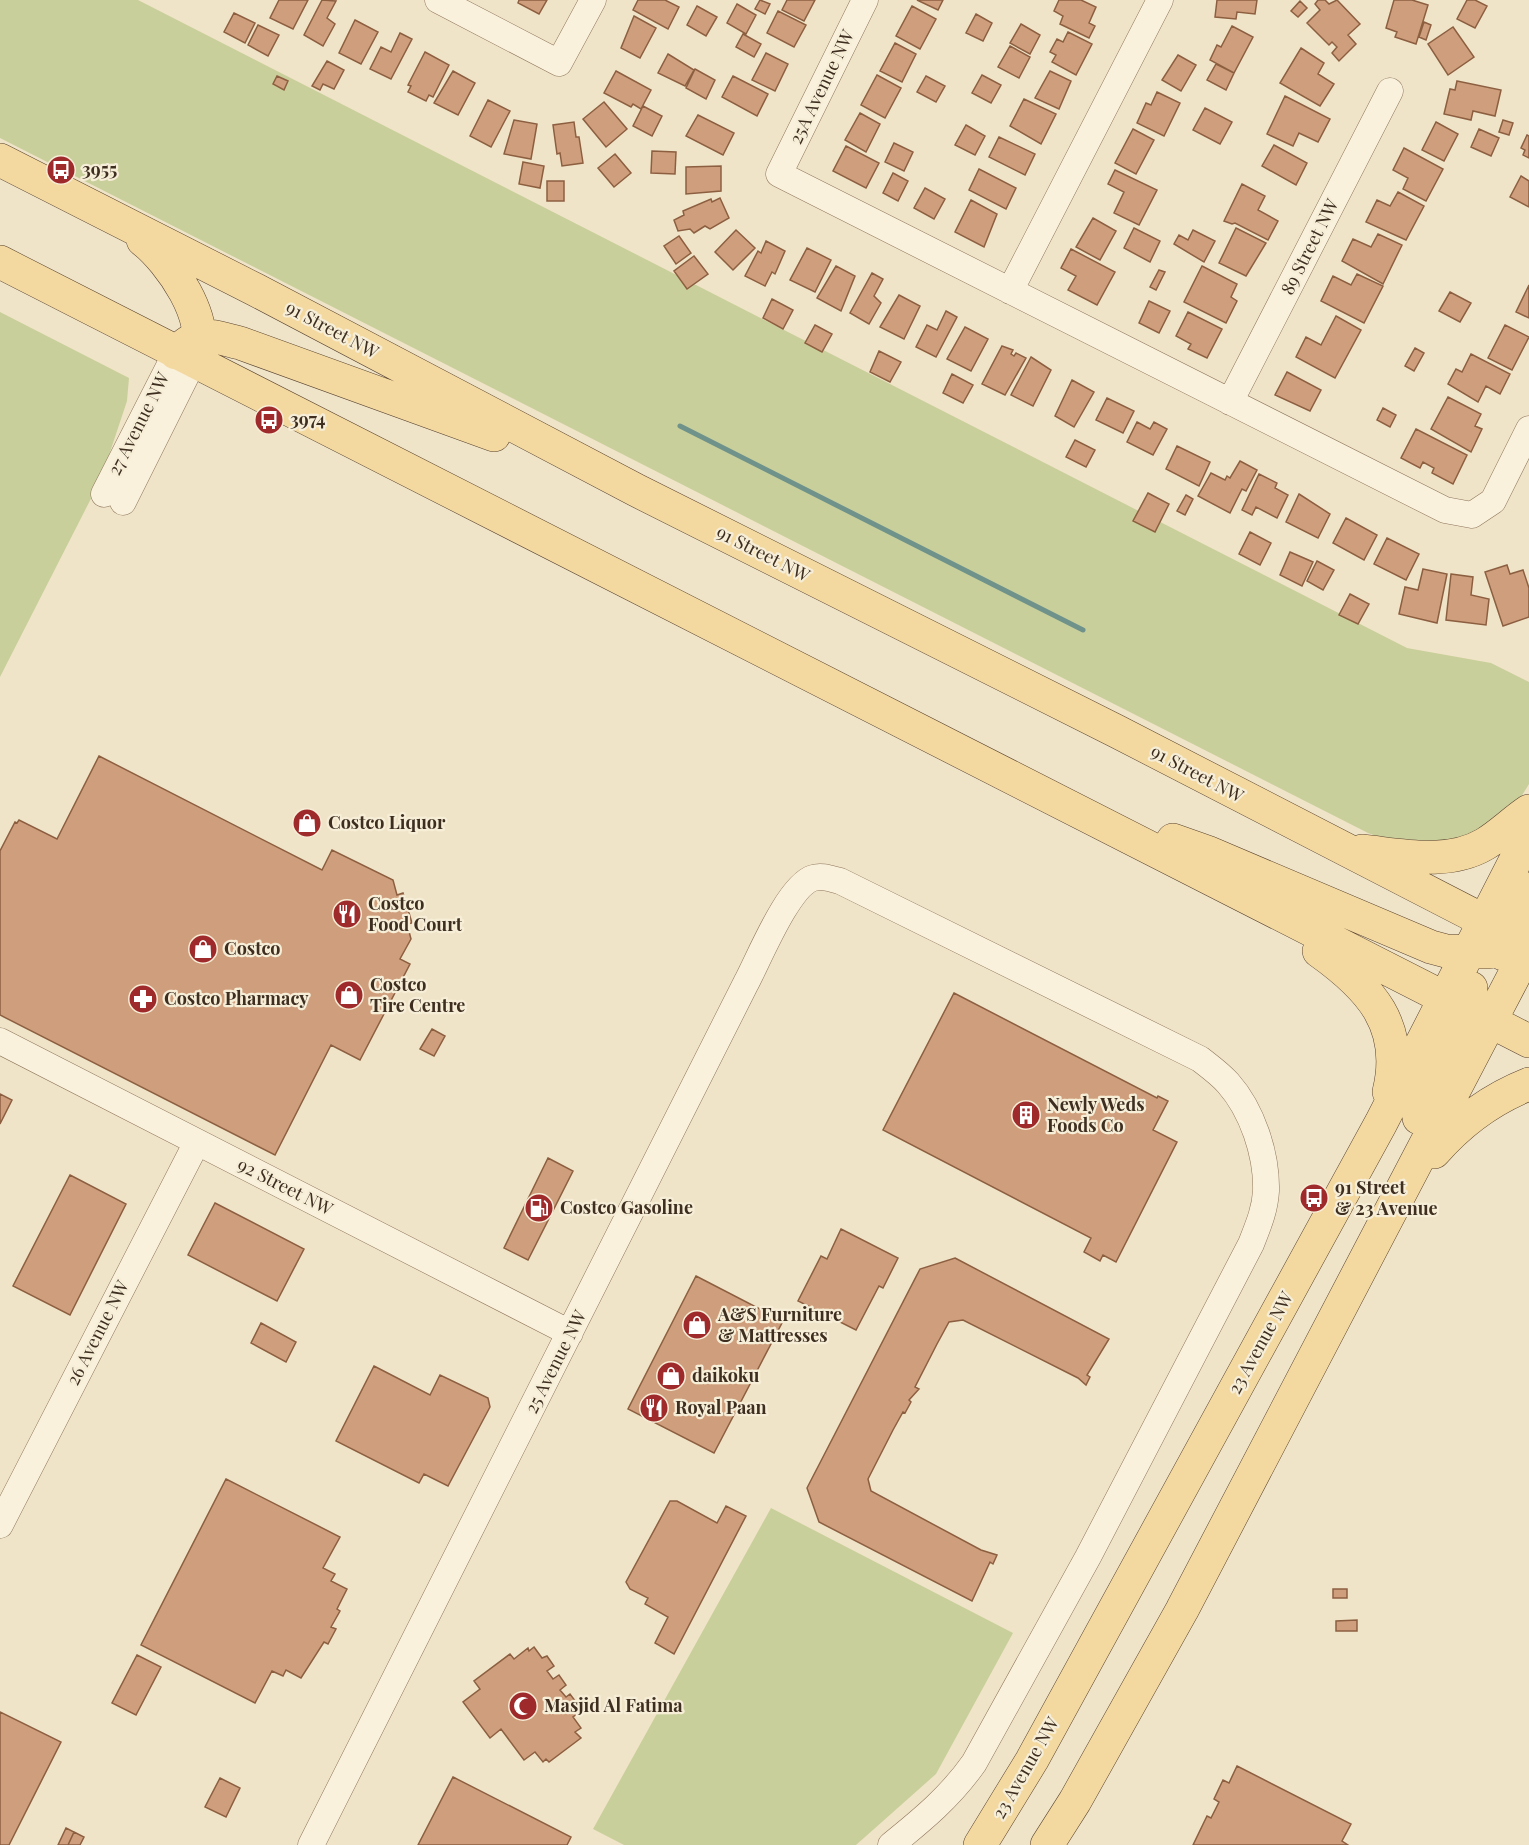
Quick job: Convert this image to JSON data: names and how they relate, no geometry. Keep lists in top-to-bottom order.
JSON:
{
  "streets": {
    "main road": ["91 Street NW", "23 Avenue NW"],
    "street": [
      "25A Avenue NW",
      "89 Street NW",
      "27 Avenue NW",
      "92 Street NW",
      "26 Avenue NW",
      "25 Avenue NW"
    ]
  },
  "crossings": [
    ["91 Street NW", "23 Avenue NW"],
    ["92 Street NW", "26 Avenue NW"],
    ["92 Street NW", "25 Avenue NW"]
  ],
  "places": {
    "bus stop": ["3955", "3974", "91 Street & 23 Avenue"],
    "shop": [
      "Costco Liquor",
      "Costco",
      "Costco Tire Centre",
      "A&S Furniture & Mattresses",
      "daikoku"
    ],
    "restaurant": ["Costco Food Court", "Royal Paan"],
    "pharmacy": ["Costco Pharmacy"],
    "building": ["Newly Weds Foods Co"],
    "fuel station": ["Costco Gasoline"],
    "mosque": ["Masjid Al Fatima"]
  }
}
